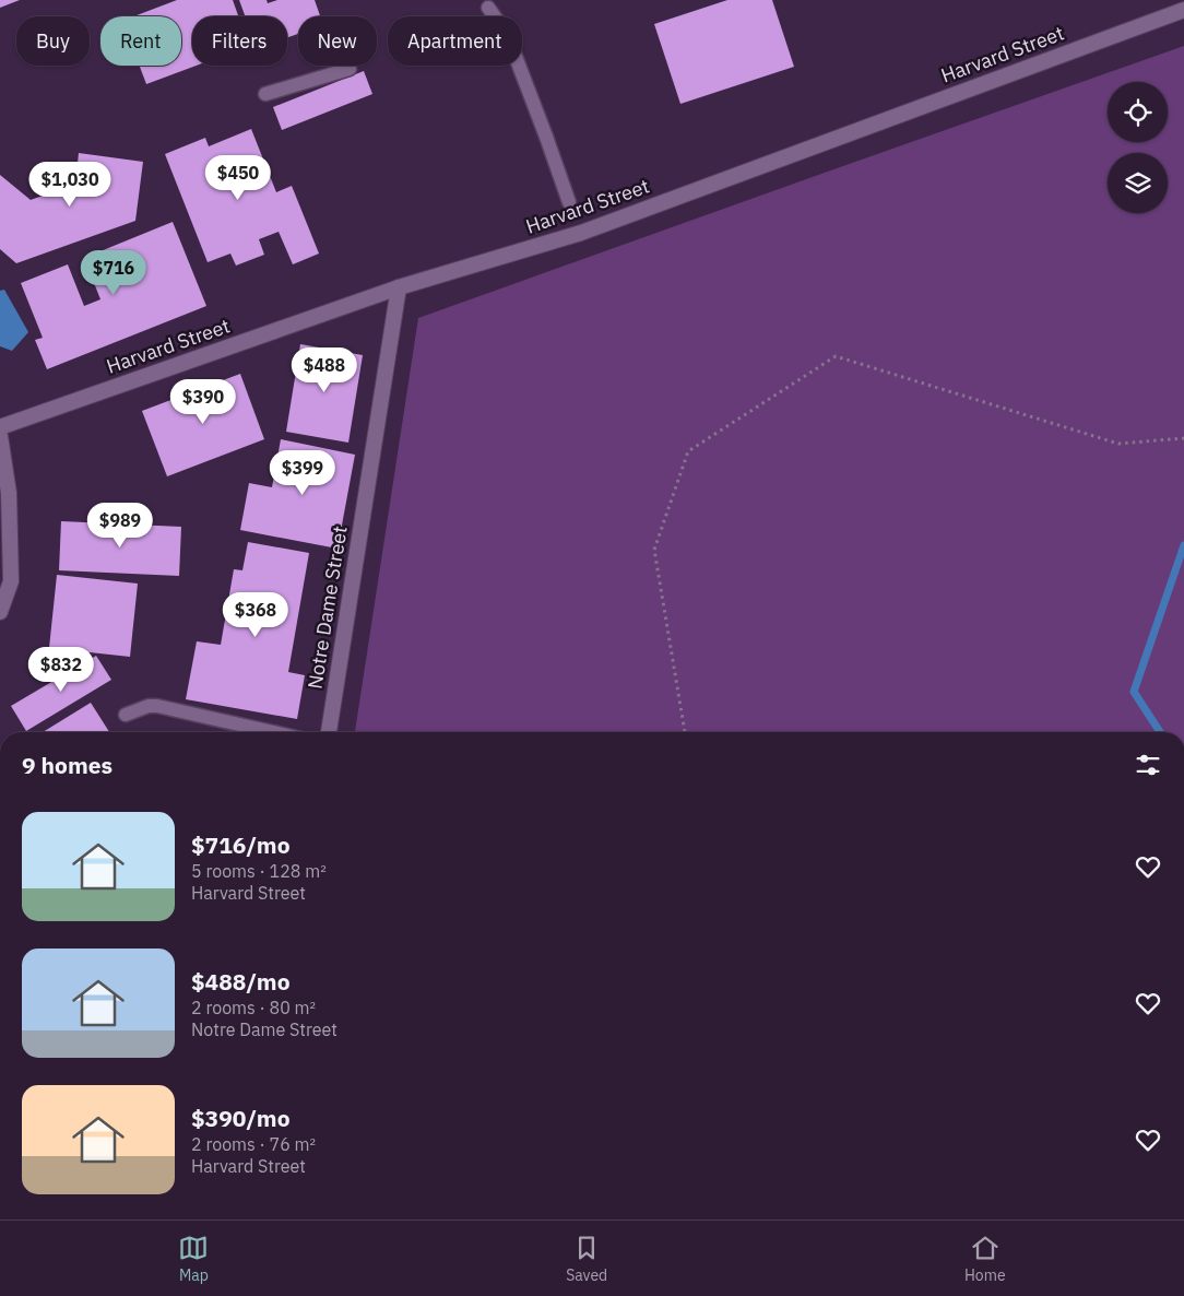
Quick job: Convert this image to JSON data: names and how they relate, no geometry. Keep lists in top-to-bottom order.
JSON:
{
  "streets": {
    "street": ["Harvard Street", "Notre Dame Street"]
  },
  "crossings": [
    ["Harvard Street", "Notre Dame Street"]
  ],
  "page": {
    "chip": [
      "Buy",
      "Rent",
      "Filters",
      "New",
      "Apartment"
    ],
    "price": [
      "$450",
      "$1,030",
      "$716",
      "$488",
      "$390",
      "$399",
      "$989",
      "$368",
      "$832"
    ],
    "heading": "9 homes",
    "list": [
      {
        "name": "$716/mo",
        "note": "5 rooms · 128 m² · Harvard Street"
      },
      {
        "name": "$488/mo",
        "note": "2 rooms · 80 m² · Notre Dame Street"
      },
      {
        "name": "$390/mo",
        "note": "2 rooms · 76 m² · Harvard Street"
      }
    ],
    "tabs": ["Map", "Saved", "Home"]
  }
}
